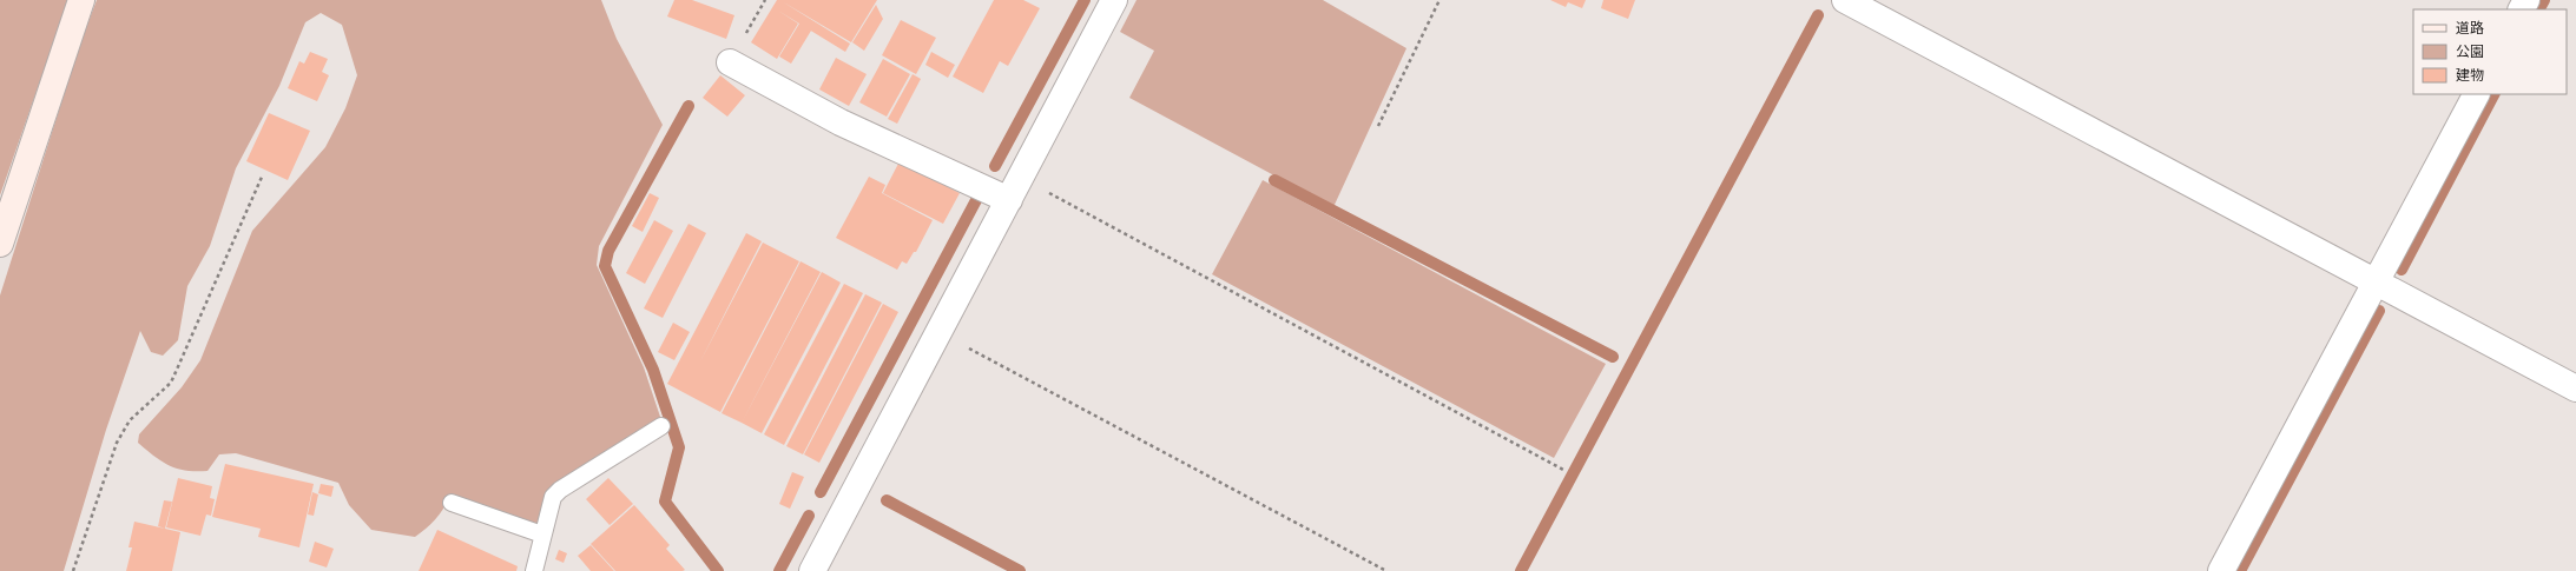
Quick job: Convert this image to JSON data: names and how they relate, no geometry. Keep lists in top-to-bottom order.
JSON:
{
  "legend": ["道路", "公園", "建物"]
}
